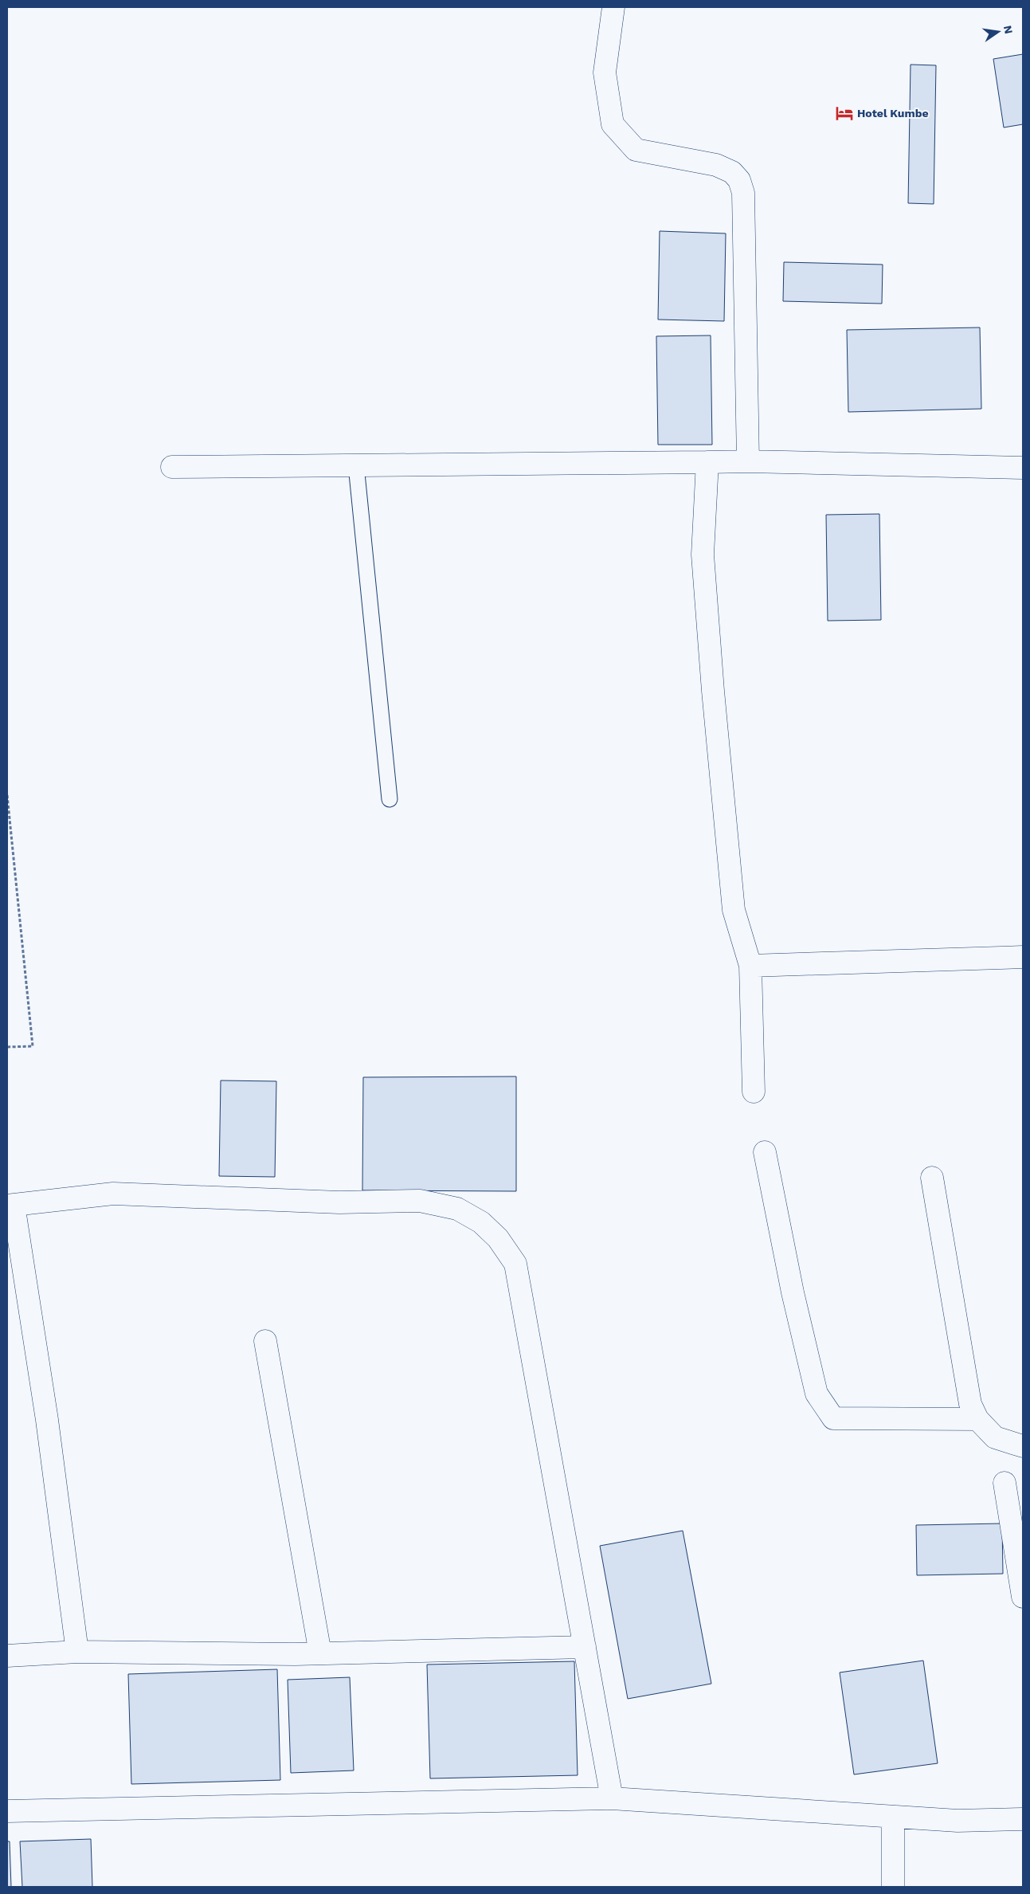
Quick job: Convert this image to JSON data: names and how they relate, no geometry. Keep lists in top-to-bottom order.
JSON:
{
  "places": {
    "hotel": ["Hotel Kumbe"]
  },
  "north": "right"
}
